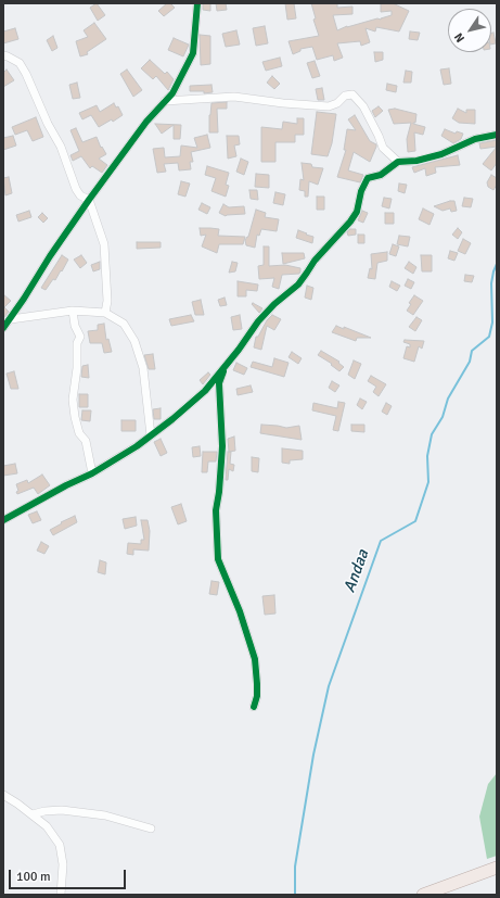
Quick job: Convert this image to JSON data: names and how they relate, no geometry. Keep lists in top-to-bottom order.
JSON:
{
  "water": ["Andaa"],
  "scale_bar": "100 m",
  "north": "bottom left"
}
